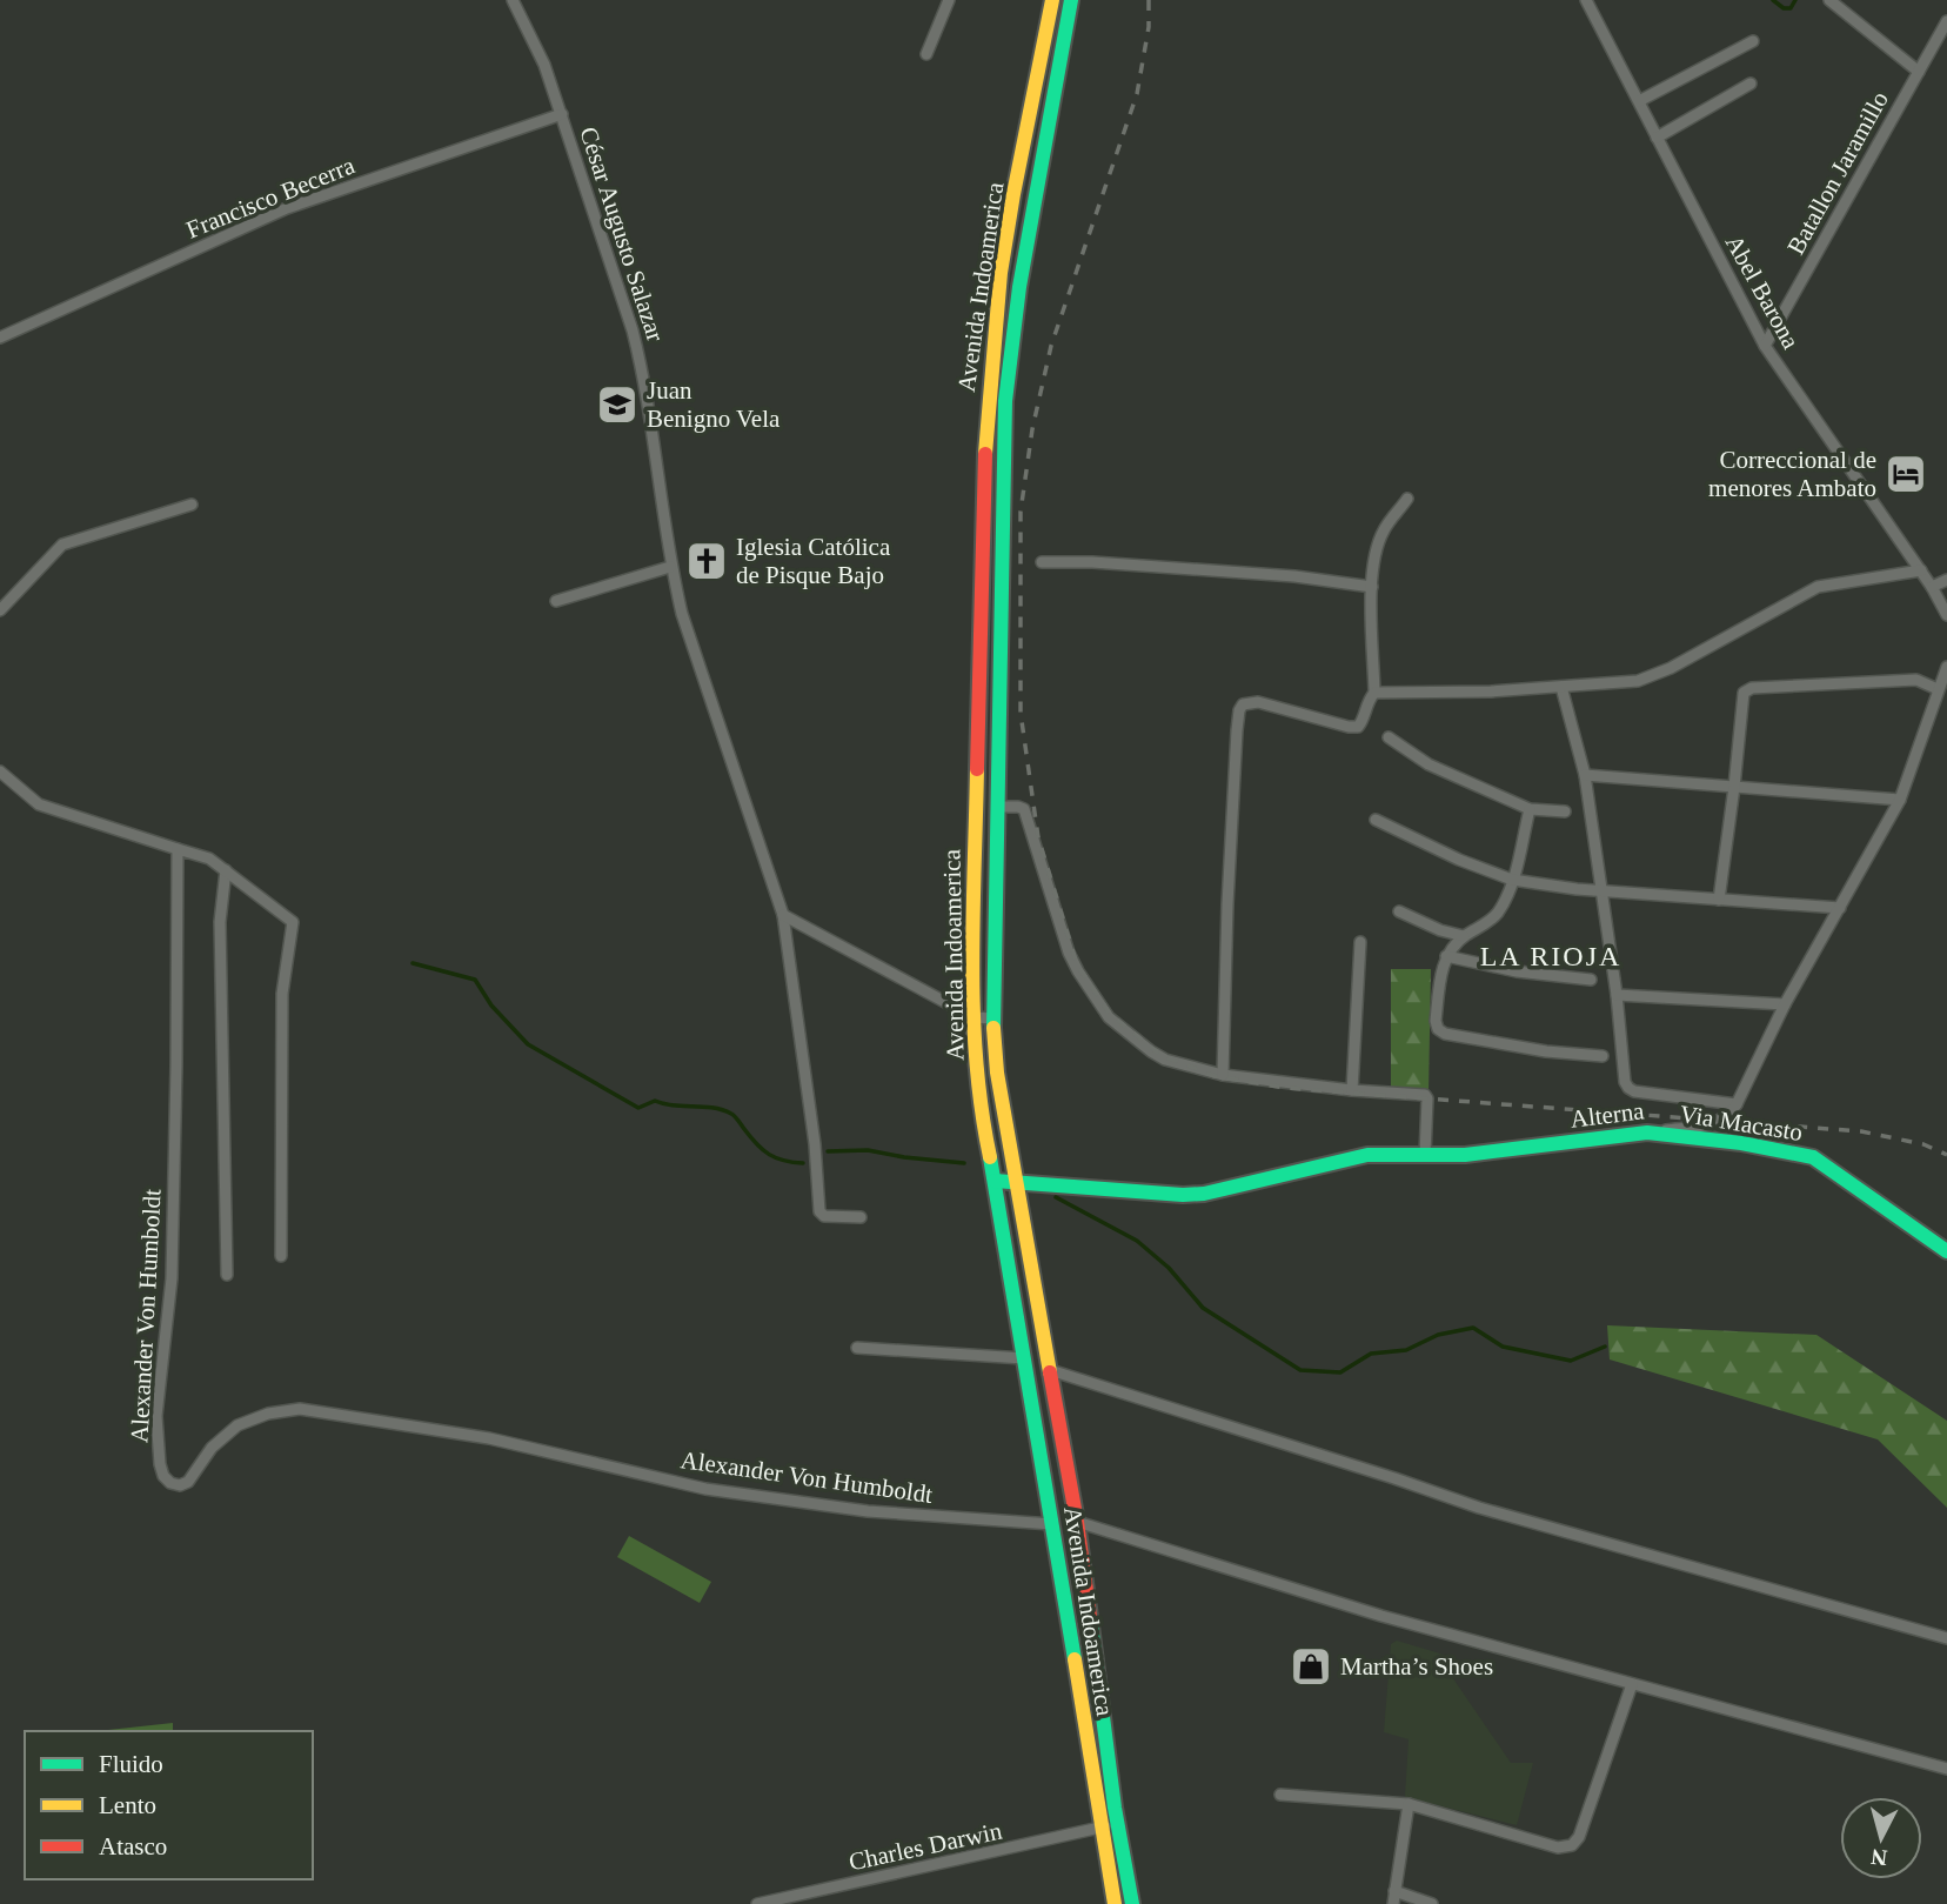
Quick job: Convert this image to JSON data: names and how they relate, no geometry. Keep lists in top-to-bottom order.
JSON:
{
  "streets": {
    "main road": ["Avenida Indoamerica", "Alterna", "Via Macasto"],
    "street": [
      "Batallon Jaramillo",
      "Francisco Becerra",
      "César Augusto Salazar",
      "Abel Barona",
      "Alexander Von Humboldt",
      "Charles Darwin"
    ]
  },
  "crossings": [
    ["Batallon Jaramillo", "Abel Barona"],
    ["Francisco Becerra", "César Augusto Salazar"],
    ["Avenida Indoamerica", "Alterna"],
    ["Avenida Indoamerica", "Alexander Von Humboldt"],
    ["Avenida Indoamerica", "Charles Darwin"],
    ["Alterna", "Via Macasto"]
  ],
  "districts": ["LA RIOJA"],
  "places": {
    "school or university": ["Juan Benigno Vela"],
    "hotel": ["Correccional de menores Ambato"],
    "church": ["Iglesia Católica de Pisque Bajo"],
    "shop": ["Martha’s Shoes"]
  },
  "legend": ["Fluido", "Lento", "Atasco"],
  "north": "bottom"
}
